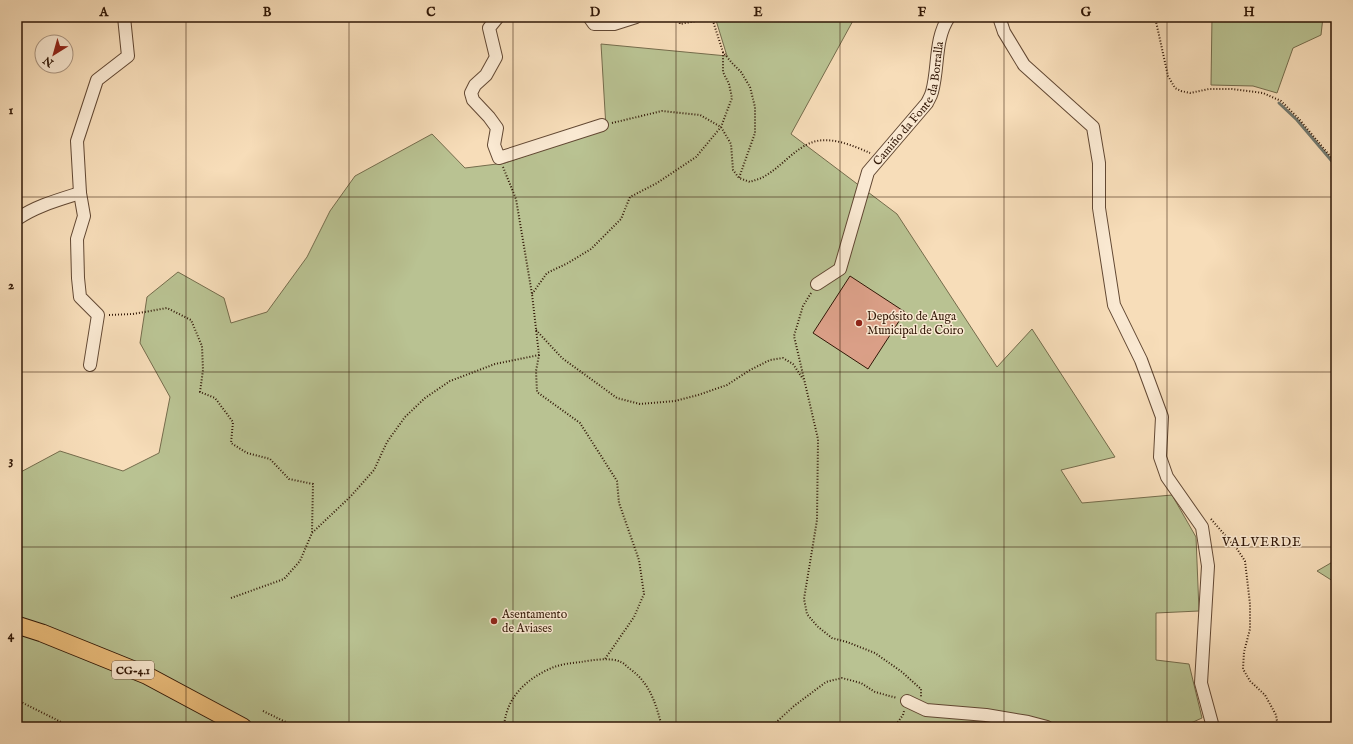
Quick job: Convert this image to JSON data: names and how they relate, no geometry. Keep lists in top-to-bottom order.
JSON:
{
  "streets": {
    "highway": ["CG-4.1"],
    "street": ["Camiño da Fonte da Borralla"]
  },
  "districts": ["VALVERDE"],
  "places": ["Depósito de Auga Municipal de Coiro", "Asentamento de Aviases"],
  "north": "bottom left",
  "grid": {
    "columns": [
      "A",
      "B",
      "C",
      "D",
      "E",
      "F",
      "G",
      "H"
    ],
    "rows": [
      "1",
      "2",
      "3",
      "4"
    ]
  }
}
